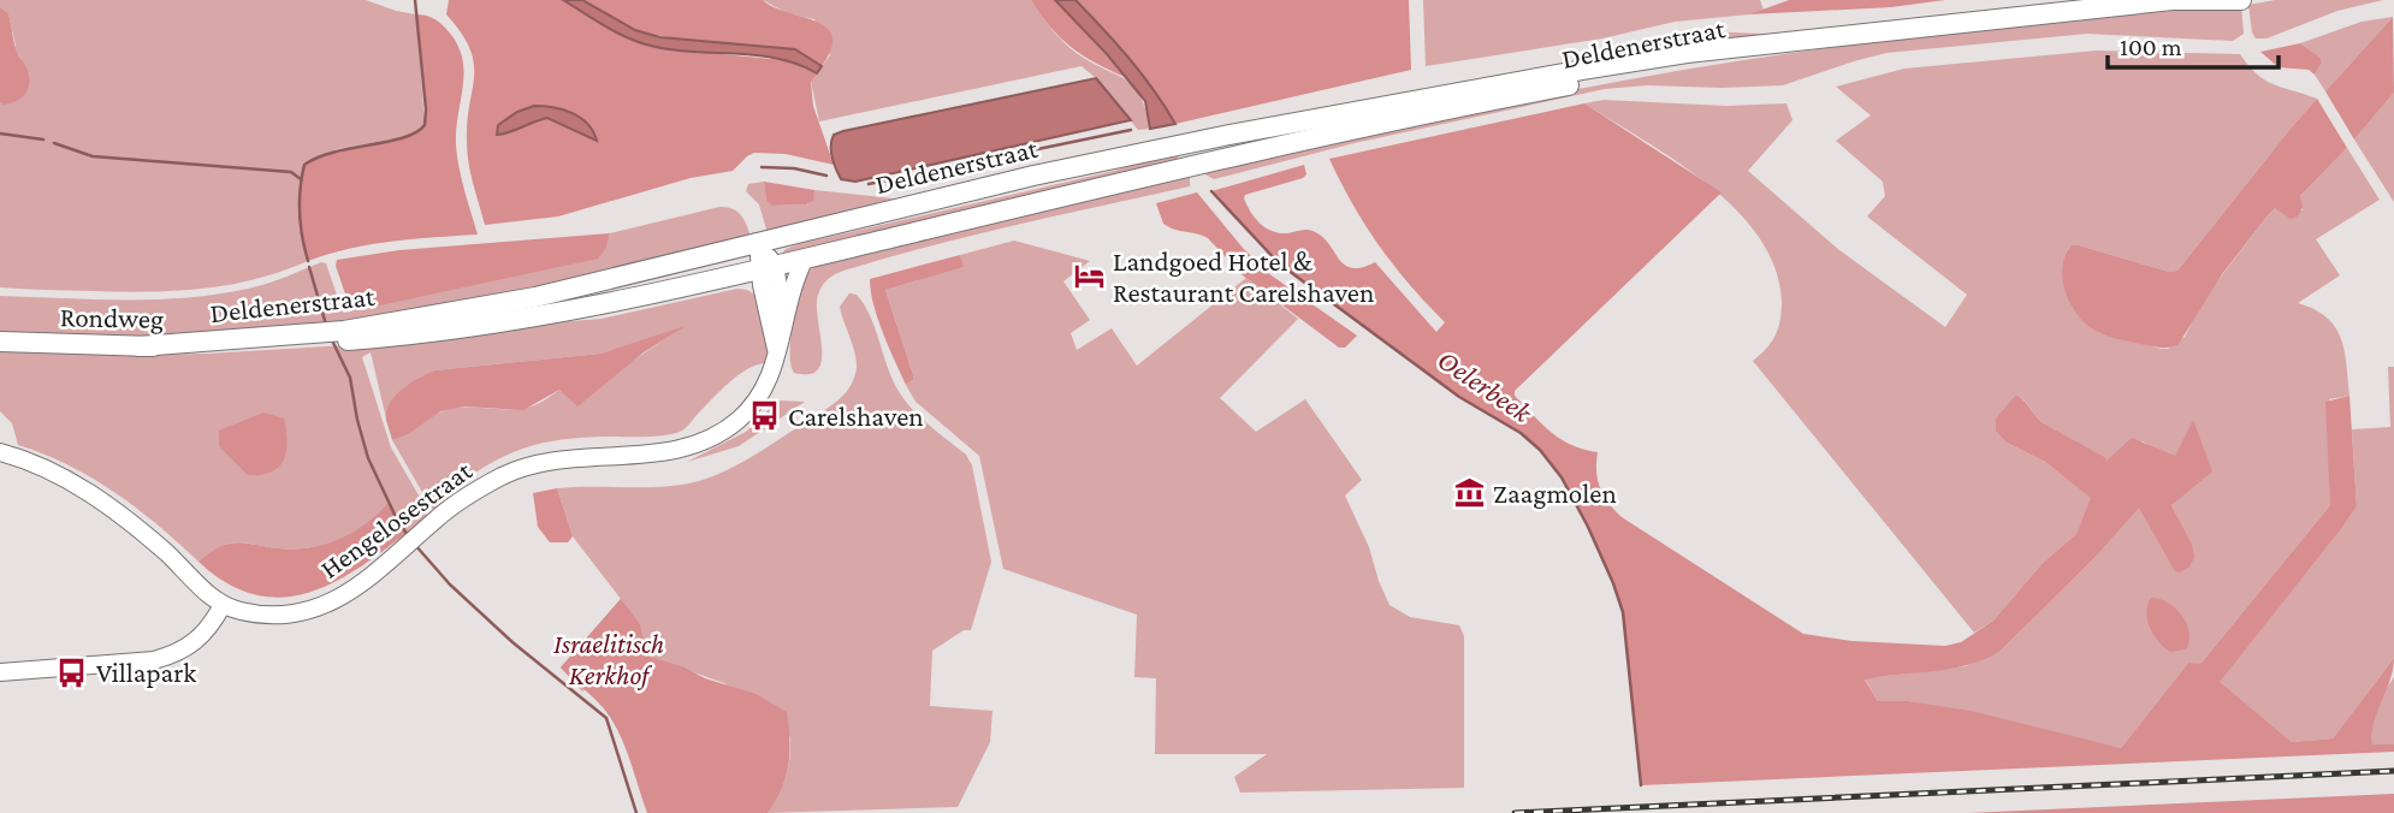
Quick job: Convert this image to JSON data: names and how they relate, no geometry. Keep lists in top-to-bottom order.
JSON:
{
  "streets": {
    "main road": ["Deldenerstraat", "Rondweg"],
    "street": ["Hengelosestraat"]
  },
  "crossings": [
    ["Deldenerstraat", "Rondweg"],
    ["Deldenerstraat", "Hengelosestraat"]
  ],
  "water": ["Oelerbeek"],
  "parks": ["Israelitisch Kerkhof"],
  "places": {
    "hotel": ["Landgoed Hotel & Restaurant Carelshaven"],
    "bus stop": ["Carelshaven", "Villapark"],
    "museum": ["Zaagmolen"]
  },
  "scale_bar": "100 m"
}
